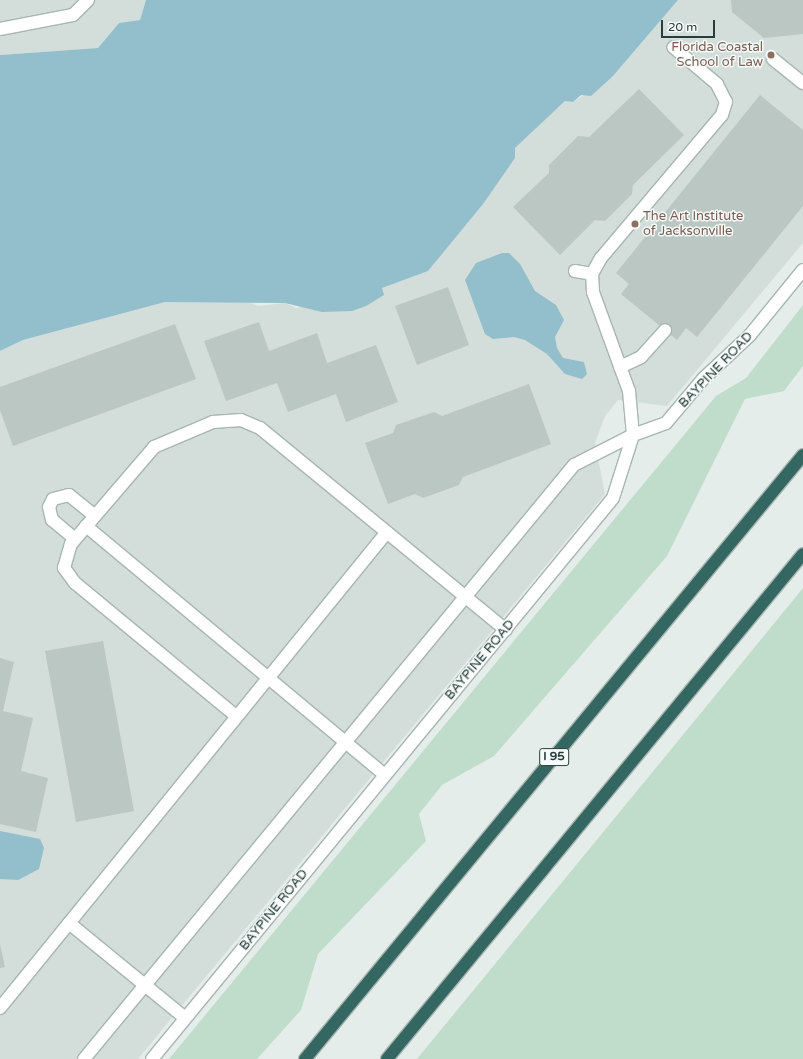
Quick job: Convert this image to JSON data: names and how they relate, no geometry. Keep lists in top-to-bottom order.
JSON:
{
  "streets": {
    "highway": ["I 95"],
    "street": ["BAYPINE ROAD"]
  },
  "places": ["Florida Coastal School of Law", "The Art Institute of Jacksonville"],
  "scale_bar": "20 m"
}
